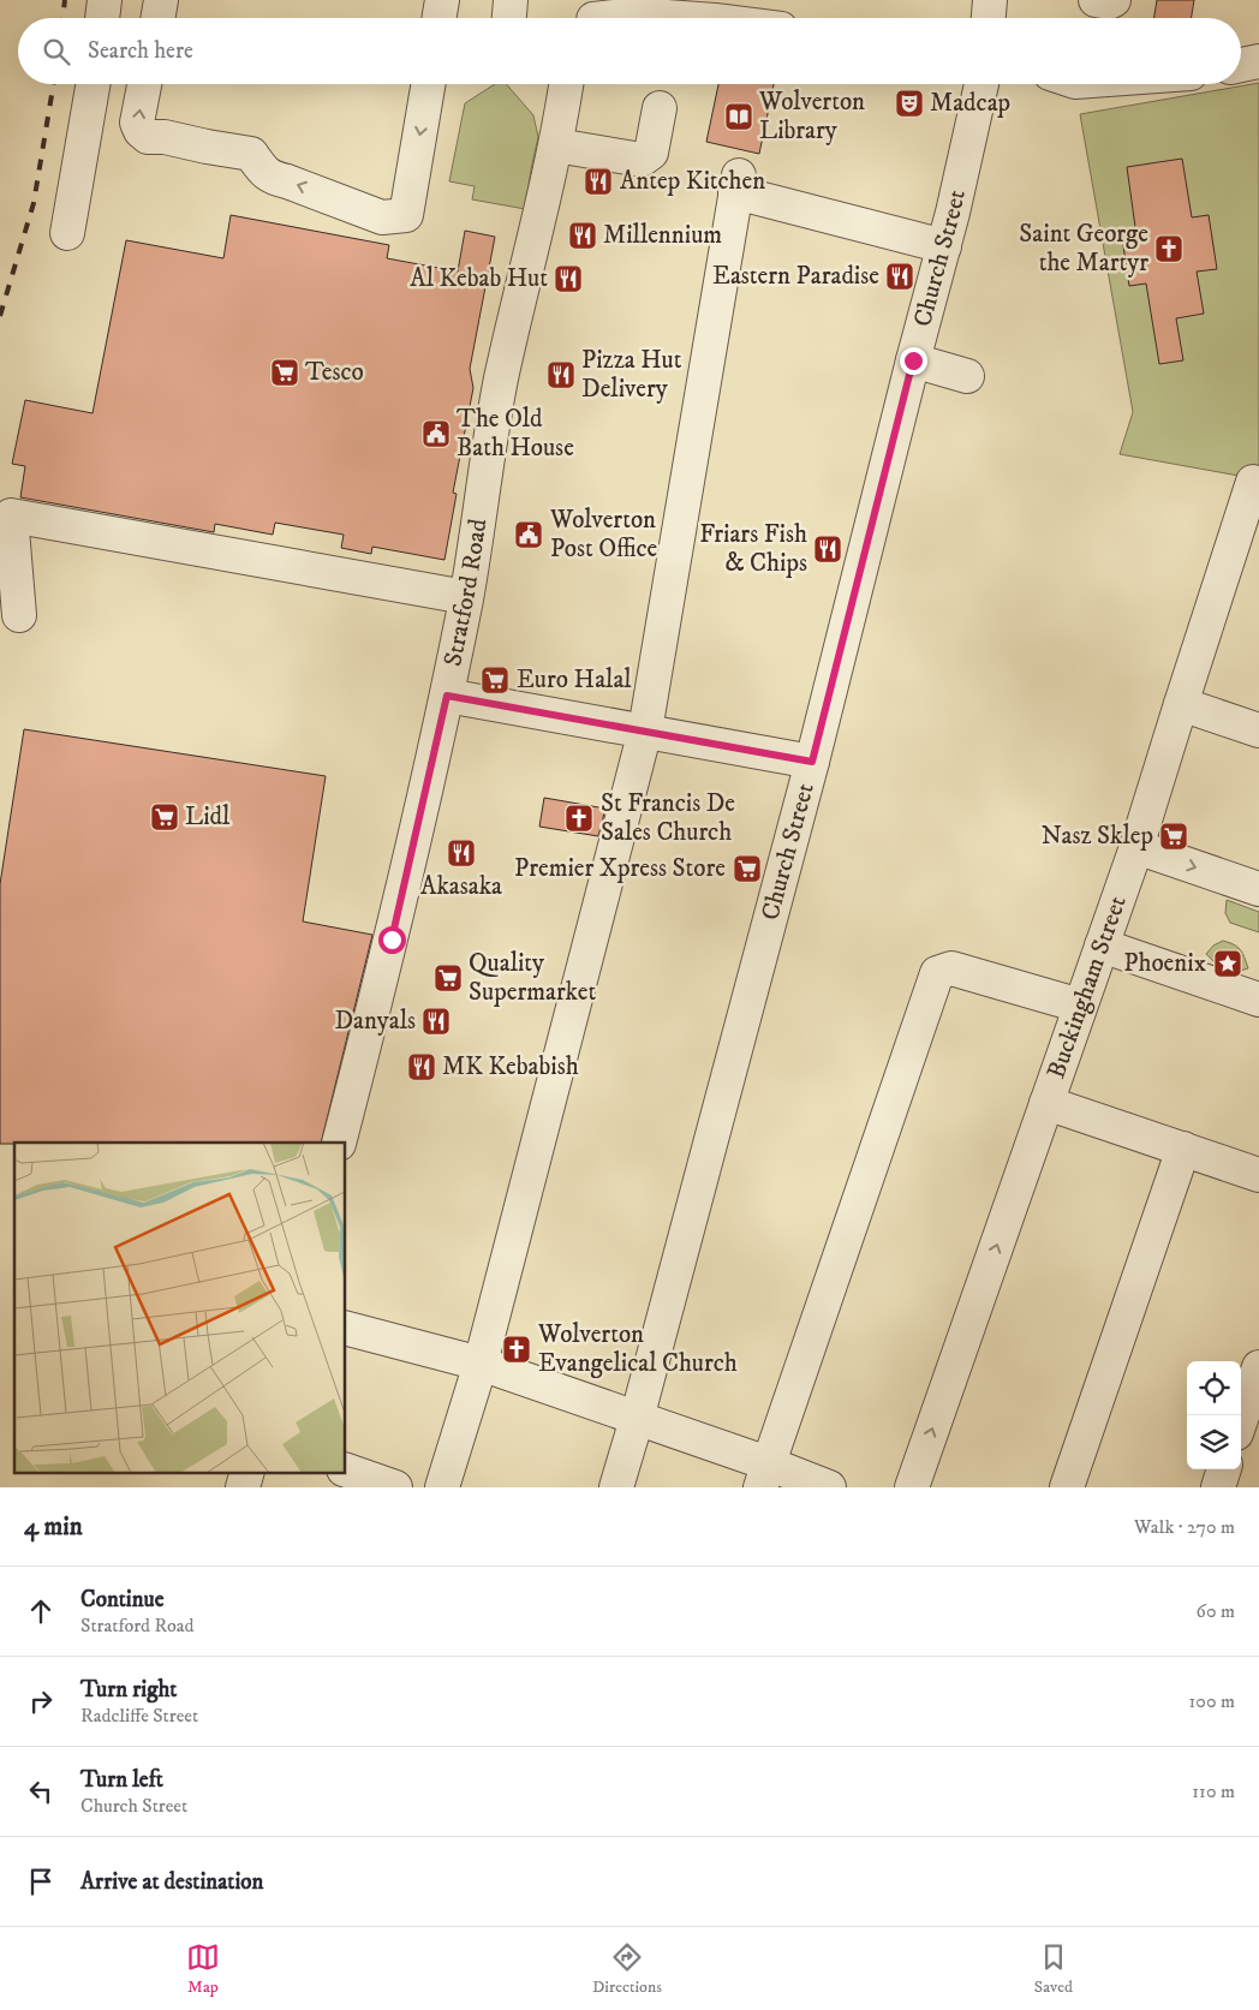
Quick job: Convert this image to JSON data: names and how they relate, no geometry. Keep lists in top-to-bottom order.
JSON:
{
  "streets": {
    "street": ["Church Street", "Stratford Road", "Buckingham Street"]
  },
  "places": {
    "theatre": ["Madcap"],
    "library": ["Wolverton Library"],
    "restaurant": [
      "Antep Kitchen",
      "Millennium",
      "Eastern Paradise",
      "Al Kebab Hut",
      "Pizza Hut Delivery",
      "Friars Fish & Chips",
      "Akasaka",
      "Danyals",
      "MK Kebabish"
    ],
    "church": ["Saint George the Martyr", "St Francis De Sales Church", "Wolverton Evangelical Church"],
    "supermarket": [
      "Tesco",
      "Euro Halal",
      "Lidl",
      "Nasz Sklep",
      "Premier Xpress Store",
      "Quality Supermarket"
    ],
    "public building": ["The Old Bath House", "Wolverton Post Office"],
    "place": ["Phoenix"]
  },
  "page": {
    "search": "Search here",
    "heading": ["4 min", "Walk · 270 m"],
    "list": [
      ["Continue", "Stratford Road", "60 m"],
      ["Turn right", "Radcliffe Street", "100 m"],
      ["Turn left", "Church Street", "110 m"],
      "Arrive at destination"
    ],
    "nav": ["Map", "Directions", "Saved"]
  }
}
